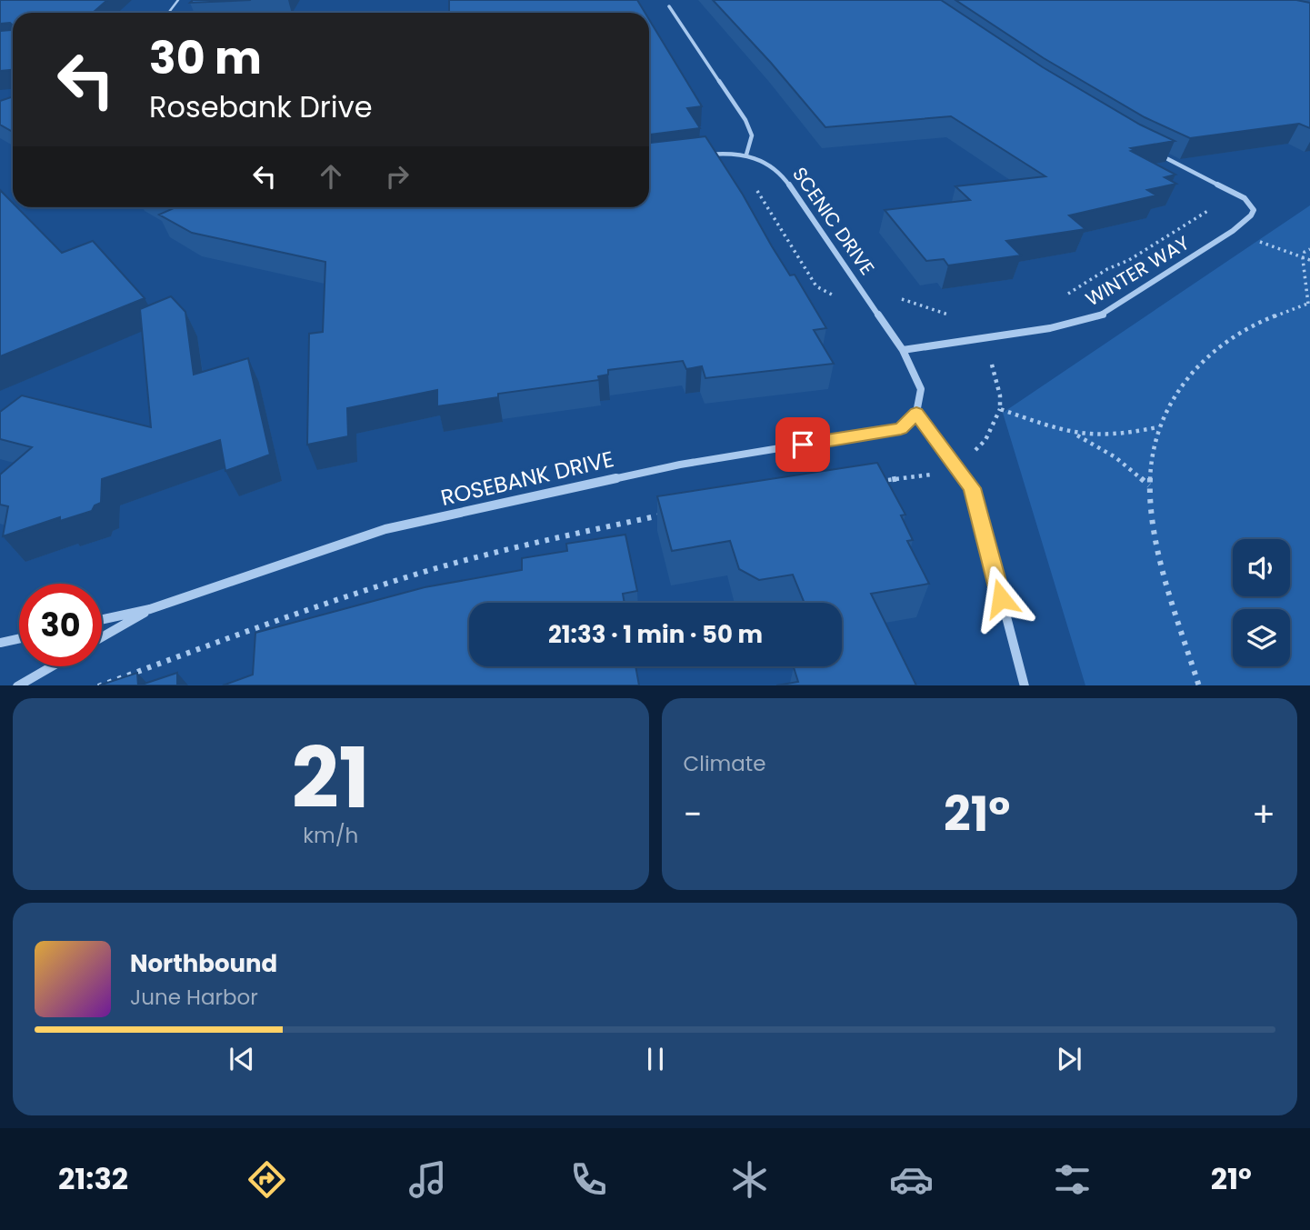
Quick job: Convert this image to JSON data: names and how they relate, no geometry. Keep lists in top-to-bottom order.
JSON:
{
  "streets": {
    "street": ["SCENIC DRIVE", "WINTER WAY", "ROSEBANK DRIVE"]
  },
  "crossings": [
    ["SCENIC DRIVE", "WINTER WAY"],
    ["SCENIC DRIVE", "ROSEBANK DRIVE"]
  ],
  "page": {
    "turn": ["30 m", "Rosebank Drive"],
    "limit": "30",
    "trip": "21:33 · 1 min · 50 m",
    "tile": [
      ["21", "km/h"],
      "Climate"
    ],
    "heat": ["−", "21°", "+"],
    "song": ["Northbound", "June Harbor"],
    "tabs": ["21:32", "21°"]
  }
}
